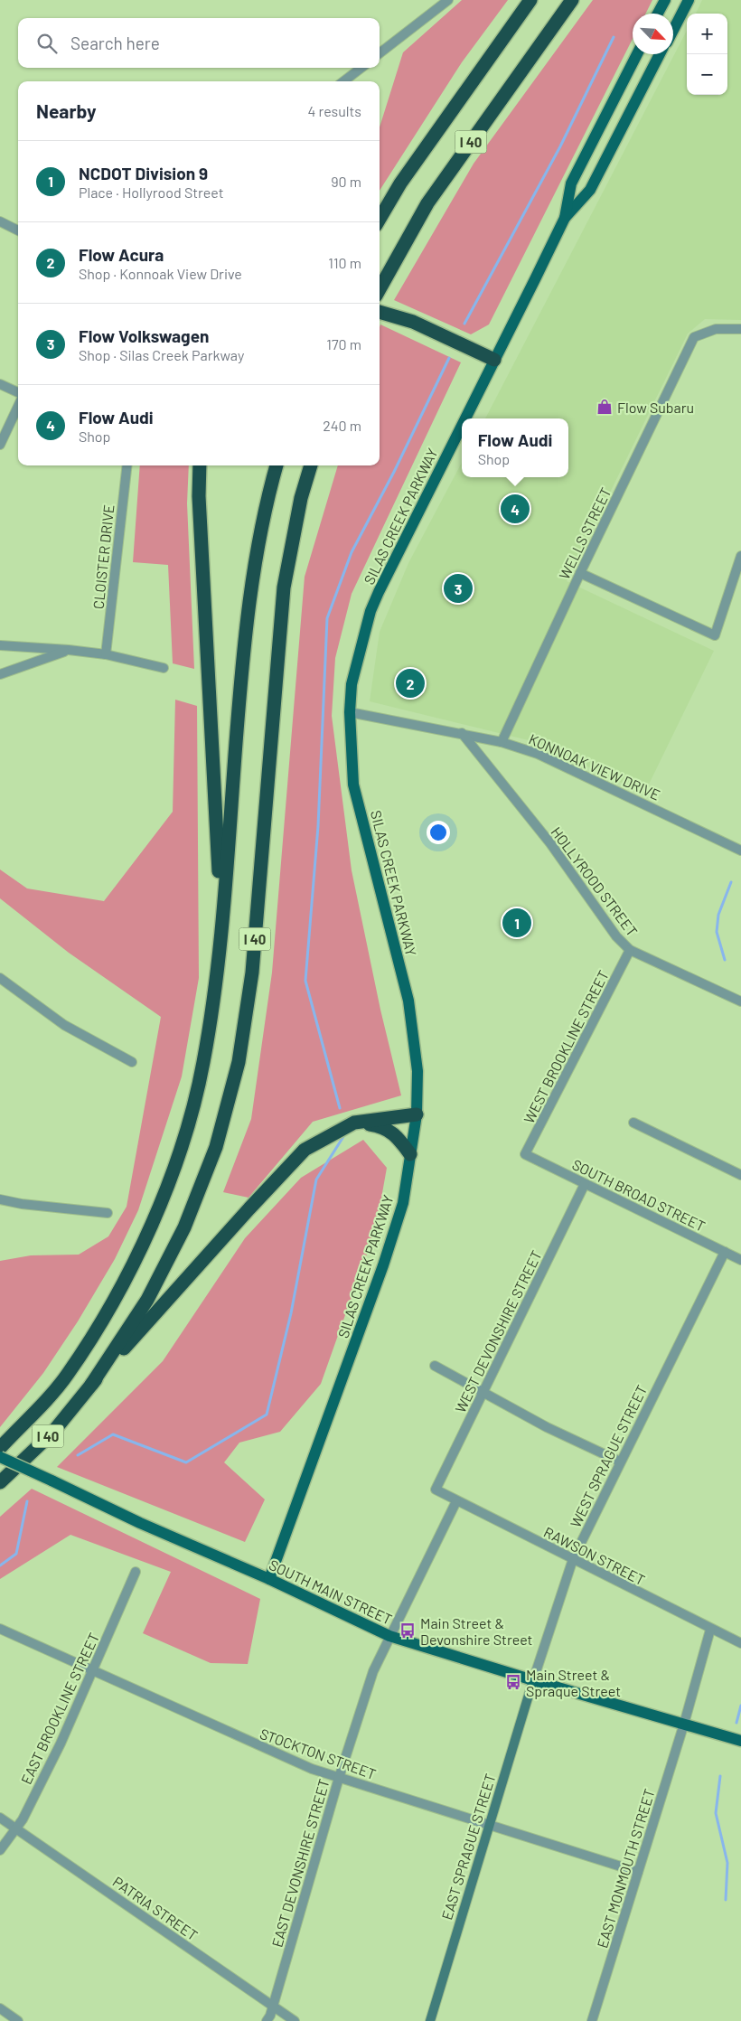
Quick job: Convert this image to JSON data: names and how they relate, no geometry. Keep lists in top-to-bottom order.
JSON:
{
  "streets": {
    "highway": ["I 40"],
    "main road": ["SILAS CREEK PARKWAY", "SOUTH MAIN STREET", "EAST SPRAGUE STREET"],
    "street": [
      "WELLS STREET",
      "CLOISTER DRIVE",
      "KONNOAK VIEW DRIVE",
      "HOLLYROOD STREET",
      "WEST BROOKLINE STREET",
      "SOUTH BROAD STREET",
      "WEST DEVONSHIRE STREET",
      "WEST SPRAGUE STREET",
      "RAWSON STREET",
      "EAST BROOKLINE STREET",
      "STOCKTON STREET",
      "EAST DEVONSHIRE STREET",
      "EAST MONMOUTH STREET",
      "PATRIA STREET"
    ]
  },
  "crossings": [
    ["SILAS CREEK PARKWAY", "KONNOAK VIEW DRIVE"],
    ["SILAS CREEK PARKWAY", "SOUTH MAIN STREET"],
    ["WELLS STREET", "KONNOAK VIEW DRIVE"],
    ["KONNOAK VIEW DRIVE", "HOLLYROOD STREET"],
    ["HOLLYROOD STREET", "WEST BROOKLINE STREET"],
    ["WEST BROOKLINE STREET", "SOUTH BROAD STREET"],
    ["SOUTH BROAD STREET", "WEST DEVONSHIRE STREET"],
    ["SOUTH BROAD STREET", "WEST SPRAGUE STREET"],
    ["WEST DEVONSHIRE STREET", "RAWSON STREET"],
    ["WEST SPRAGUE STREET", "RAWSON STREET"],
    ["WEST SPRAGUE STREET", "SOUTH MAIN STREET"],
    ["WEST SPRAGUE STREET", "EAST SPRAGUE STREET"],
    ["RAWSON STREET", "EAST MONMOUTH STREET"],
    ["SOUTH MAIN STREET", "EAST SPRAGUE STREET"],
    ["SOUTH MAIN STREET", "EAST DEVONSHIRE STREET"],
    ["SOUTH MAIN STREET", "EAST MONMOUTH STREET"],
    ["EAST BROOKLINE STREET", "STOCKTON STREET"],
    ["EAST BROOKLINE STREET", "PATRIA STREET"],
    ["STOCKTON STREET", "EAST SPRAGUE STREET"],
    ["STOCKTON STREET", "EAST DEVONSHIRE STREET"],
    ["STOCKTON STREET", "EAST MONMOUTH STREET"],
    ["EAST DEVONSHIRE STREET", "PATRIA STREET"]
  ],
  "places": {
    "shop": ["Flow Subaru"],
    "bus stop": ["Main Street & Devonshire Street", "Main Street & Spraque Street"]
  },
  "north": "bottom right",
  "page": {
    "map_buttons": ["+", "−"],
    "search": "Search here",
    "heading": ["Nearby", "4 results"],
    "list": [
      {
        "mark": "1",
        "name": "NCDOT Division 9",
        "note": "Place · Hollyrood Street",
        "value": "90 m"
      },
      {
        "mark": "2",
        "name": "Flow Acura",
        "note": "Shop · Konnoak View Drive",
        "value": "110 m"
      },
      {
        "mark": "3",
        "name": "Flow Volkswagen",
        "note": "Shop · Silas Creek Parkway",
        "value": "170 m"
      },
      {
        "mark": "4",
        "name": "Flow Audi",
        "note": "Shop",
        "value": "240 m"
      }
    ],
    "popup": ["Flow Audi", "Shop"],
    "pins": [
      "4",
      "3",
      "2",
      "1"
    ]
  }
}
